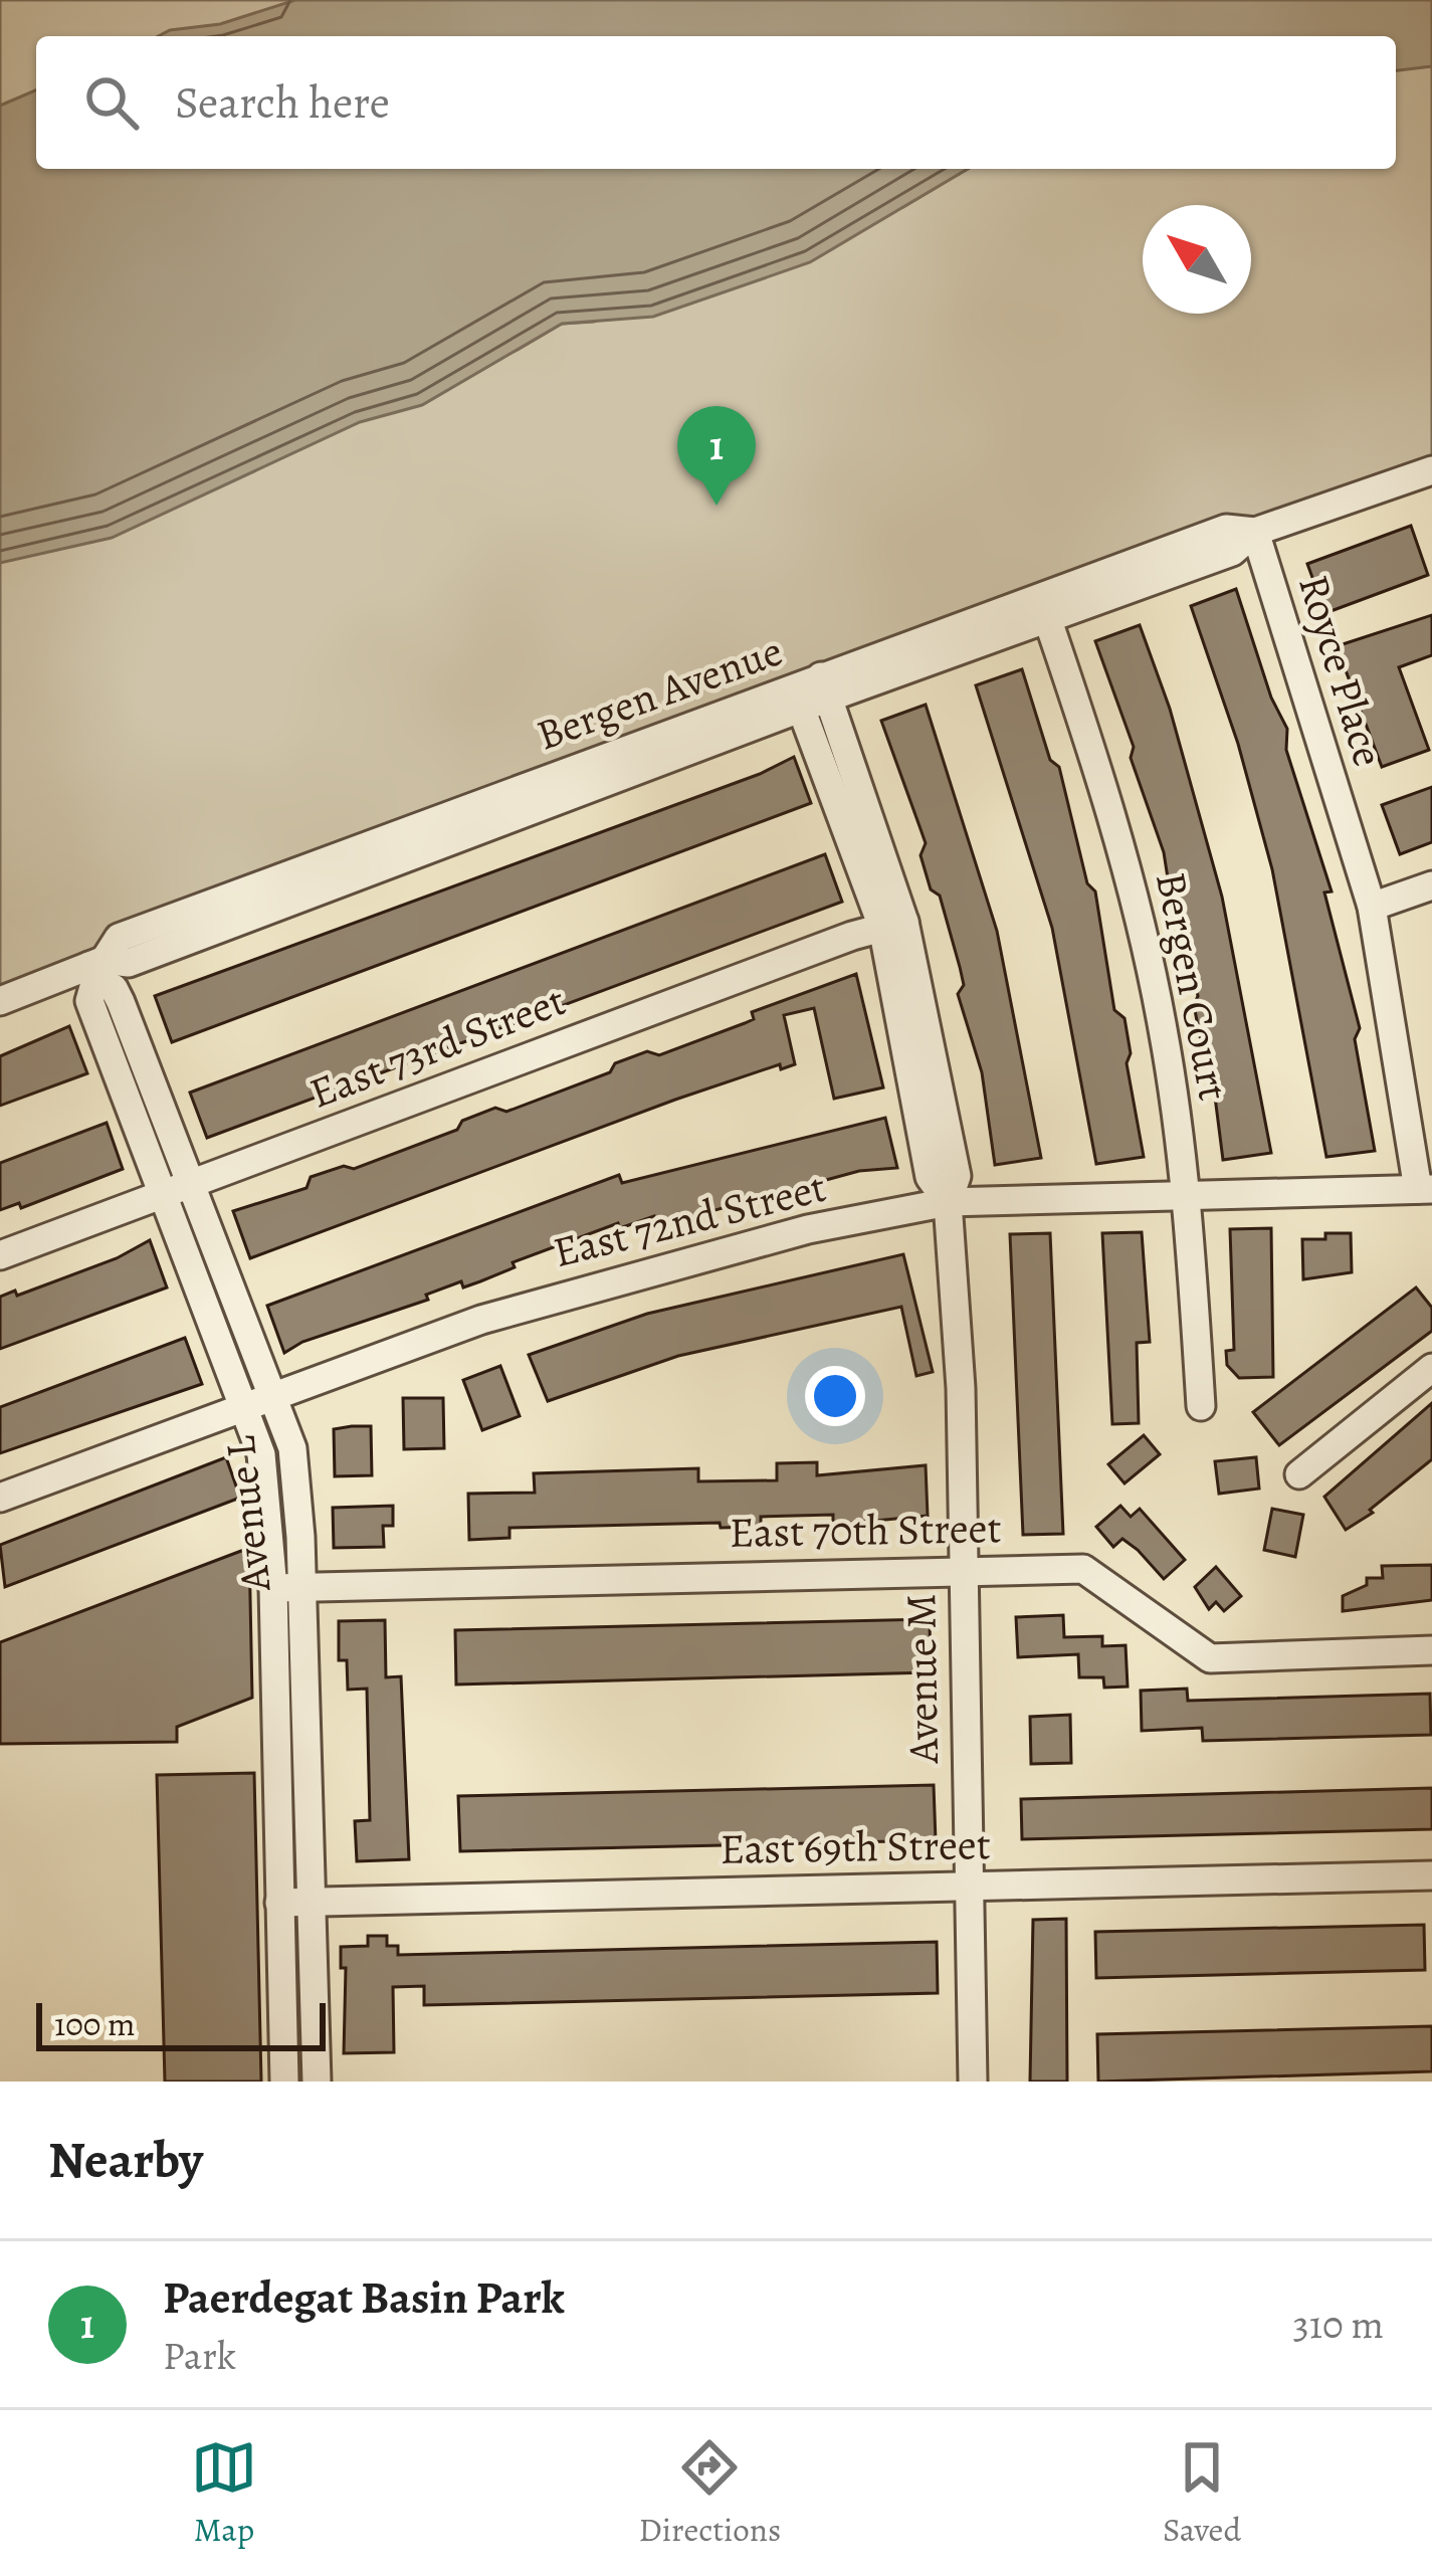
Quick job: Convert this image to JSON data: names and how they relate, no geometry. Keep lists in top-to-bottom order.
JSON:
{
  "streets": {
    "street": [
      "Royce Place",
      "Bergen Avenue",
      "Bergen Court",
      "East 73rd Street",
      "East 72nd Street",
      "Avenue L",
      "East 70th Street",
      "Avenue M",
      "East 69th Street"
    ]
  },
  "crossings": [
    ["Royce Place", "Bergen Avenue"],
    ["Royce Place", "East 72nd Street"],
    ["Bergen Avenue", "Bergen Court"],
    ["Bergen Avenue", "Avenue L"],
    ["Bergen Avenue", "Avenue M"],
    ["Bergen Court", "East 72nd Street"],
    ["East 73rd Street", "Avenue L"],
    ["East 73rd Street", "Avenue M"],
    ["East 72nd Street", "Avenue L"],
    ["East 72nd Street", "Avenue M"],
    ["Avenue L", "East 70th Street"],
    ["Avenue L", "East 69th Street"],
    ["East 70th Street", "Avenue M"],
    ["Avenue M", "East 69th Street"]
  ],
  "scale_bar": "100 m",
  "north": "top left",
  "page": {
    "search": "Search here",
    "pins": "1",
    "scale": "100 m",
    "heading": "Nearby",
    "list": [
      {
        "mark": "1",
        "name": "Paerdegat Basin Park",
        "note": "Park",
        "value": "310 m"
      }
    ],
    "nav": ["Map", "Directions", "Saved"]
  }
}
